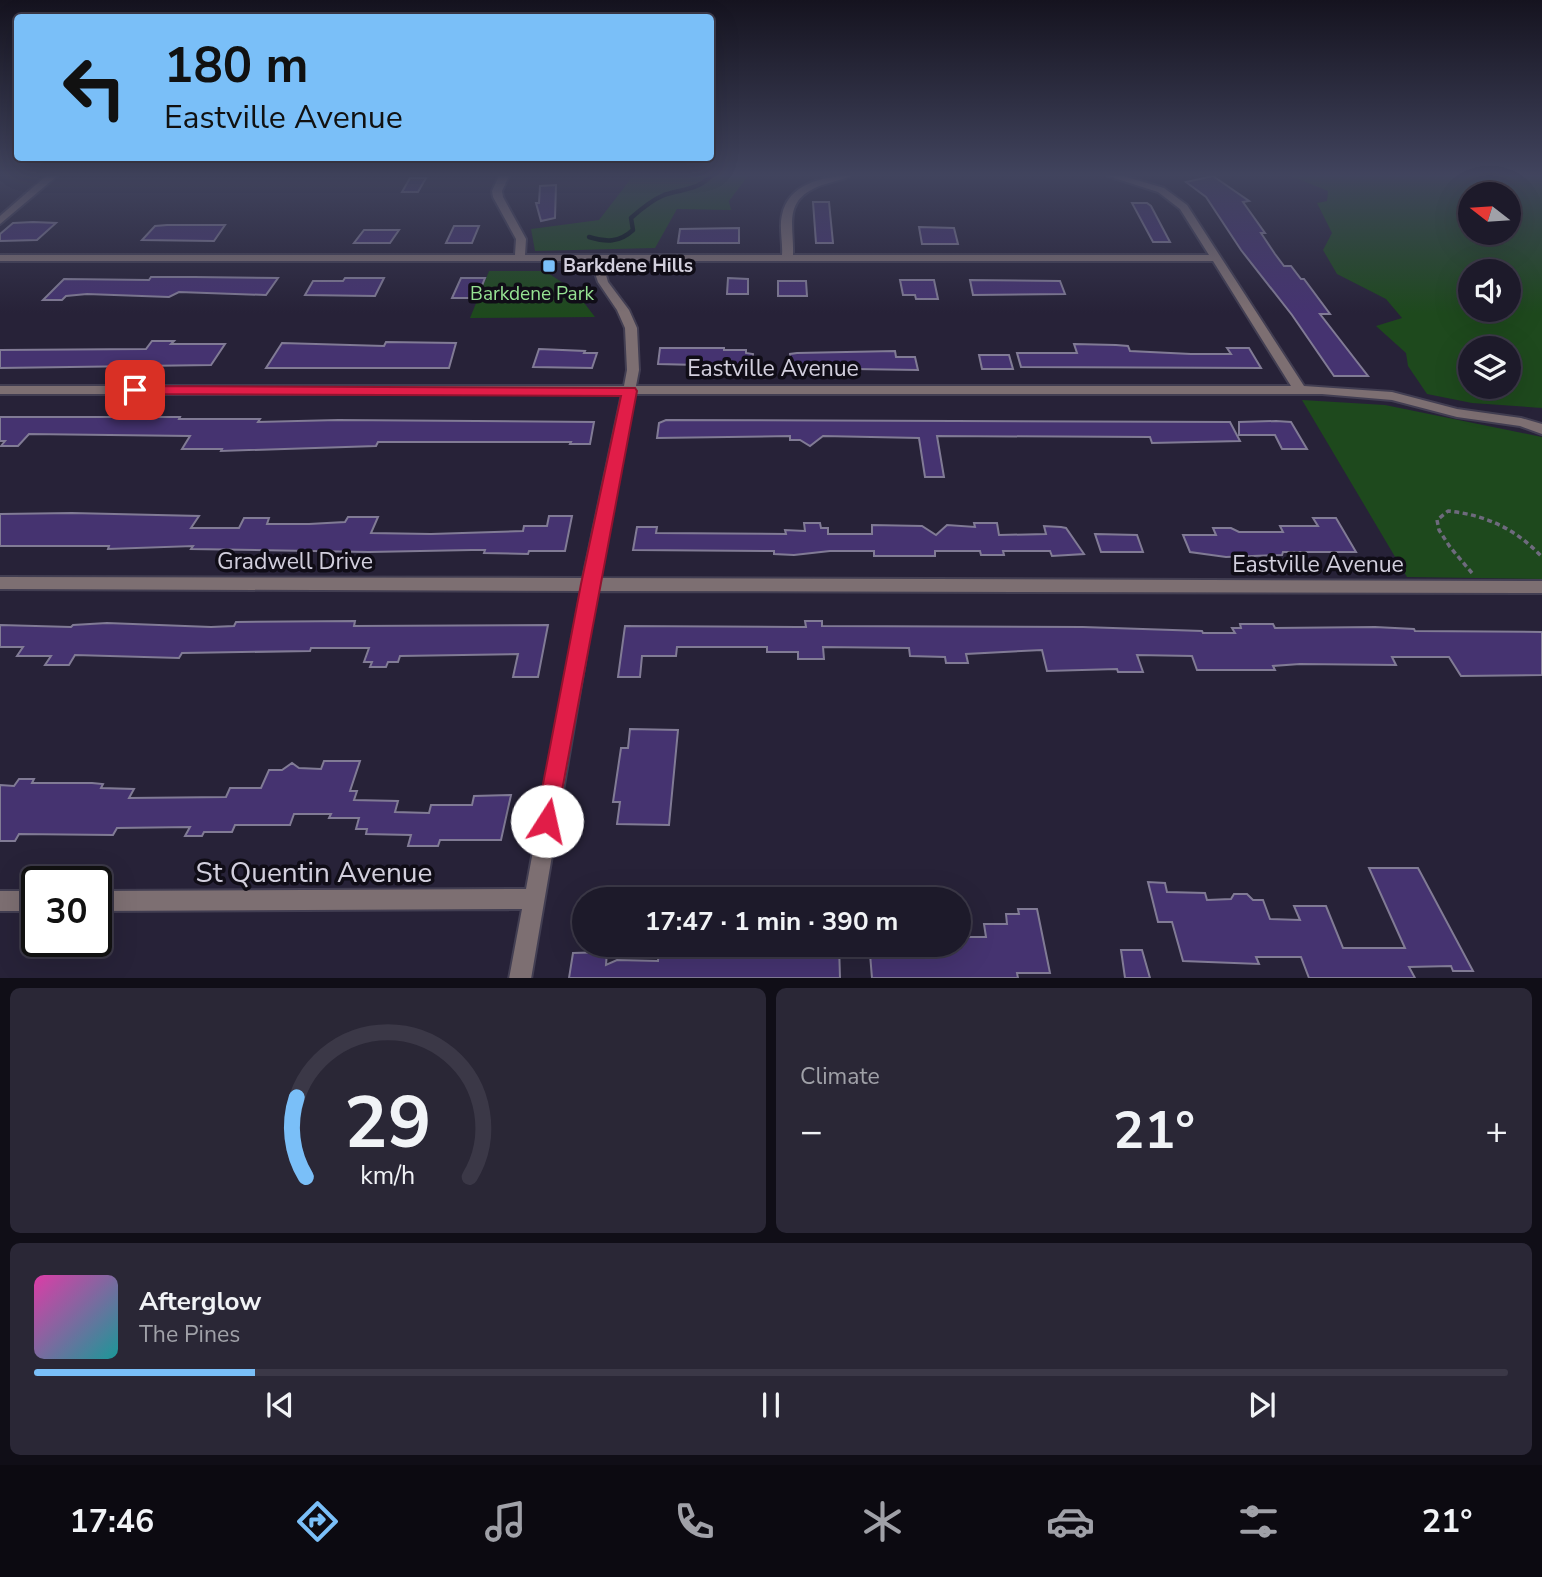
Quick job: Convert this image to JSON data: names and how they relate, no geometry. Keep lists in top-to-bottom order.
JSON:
{
  "streets": {
    "street": ["Eastville Avenue", "Gradwell Drive", "St Quentin Avenue"]
  },
  "crossings": [
    ["Eastville Avenue", "Gradwell Drive"]
  ],
  "parks": ["Barkdene Park"],
  "places": {
    "transit": ["Barkdene Hills"]
  },
  "north": "left",
  "page": {
    "turn": ["180 m", "Eastville Avenue"],
    "limit": "30",
    "trip": "17:47 · 1 min · 390 m",
    "tile": "Climate",
    "heat": ["−", "21°", "+"],
    "song": ["Afterglow", "The Pines"],
    "tabs": ["17:46", "21°"],
    "gauge": ["29", "km/h"]
  }
}
